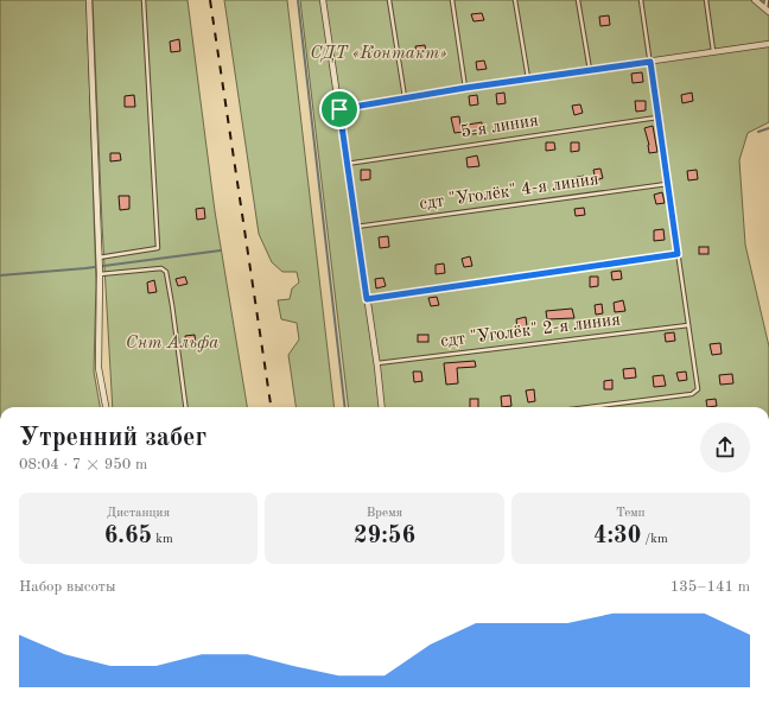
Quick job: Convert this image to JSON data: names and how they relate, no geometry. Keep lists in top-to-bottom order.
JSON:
{
  "streets": {
    "lane": ["5-я линия", "сдт \"Уголёк\" 4-я линия", "сдт \"Уголёк\" 2-я линия"]
  },
  "parks": ["СДТ «Контакт»", "Снт Альфа"],
  "page": {
    "heading": ["Утренний забег", "08:04 · 7 × 950 m"],
    "stats": [
      ["Дистанция", "6.65 km"],
      ["Время", "29:56"],
      ["Темп", "4:30 /km"]
    ],
    "chart": ["Набор высоты", "135–141 m"]
  }
}
